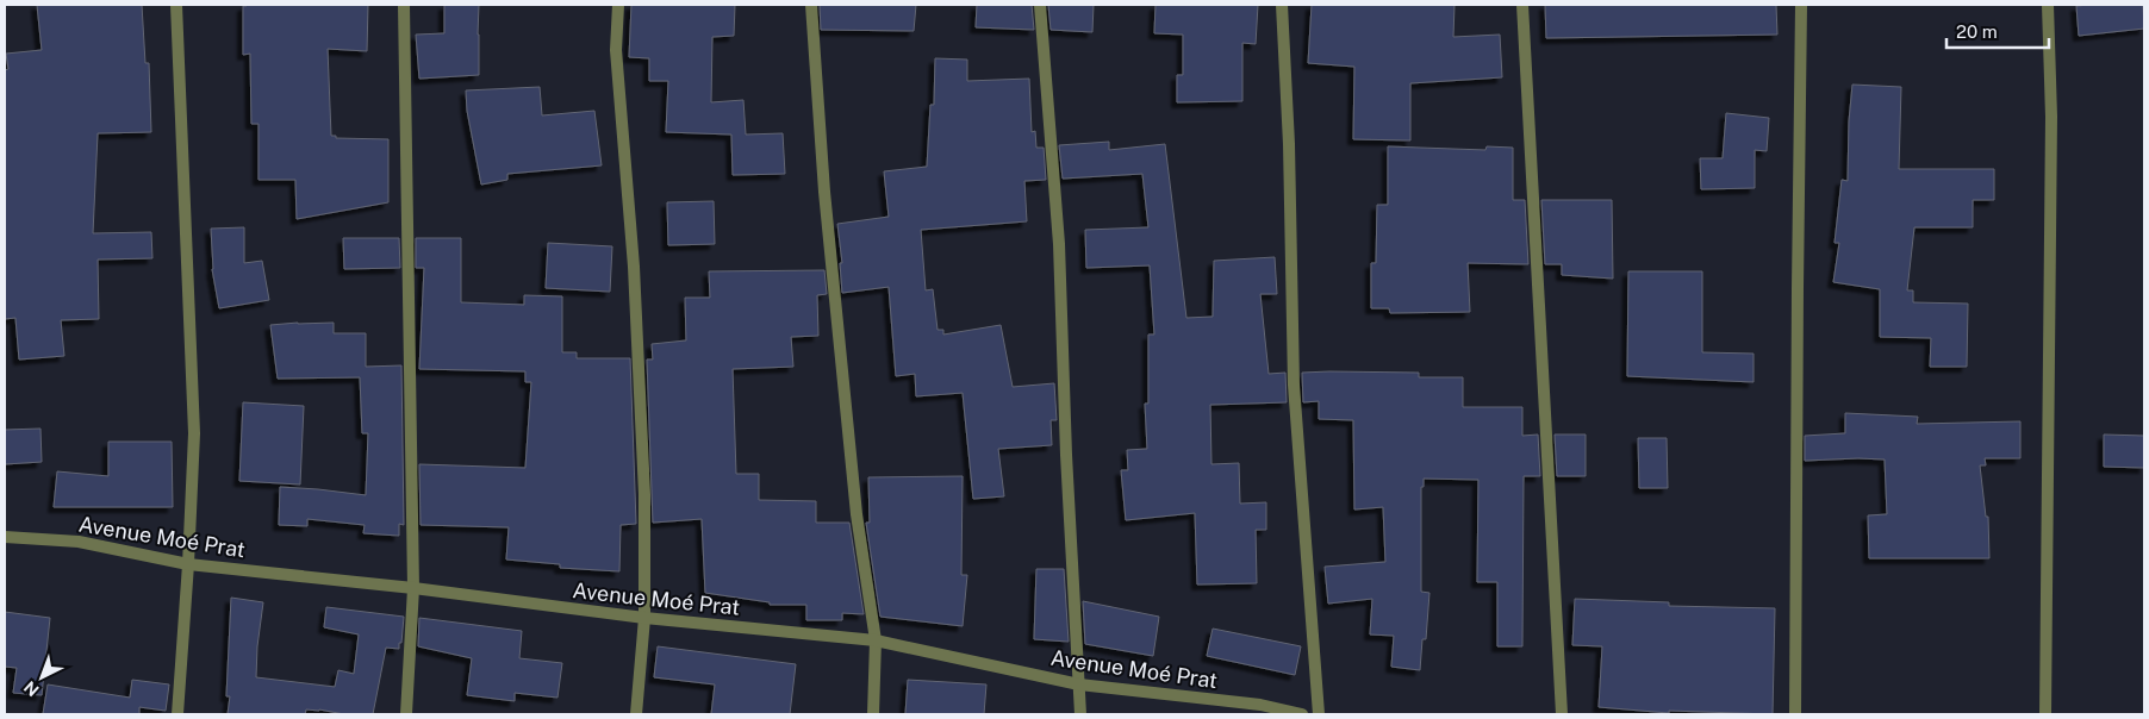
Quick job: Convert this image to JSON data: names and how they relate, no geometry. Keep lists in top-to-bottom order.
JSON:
{
  "streets": {
    "street": ["Avenue Moé Prat"]
  },
  "scale_bar": "20 m",
  "north": "bottom left"
}
